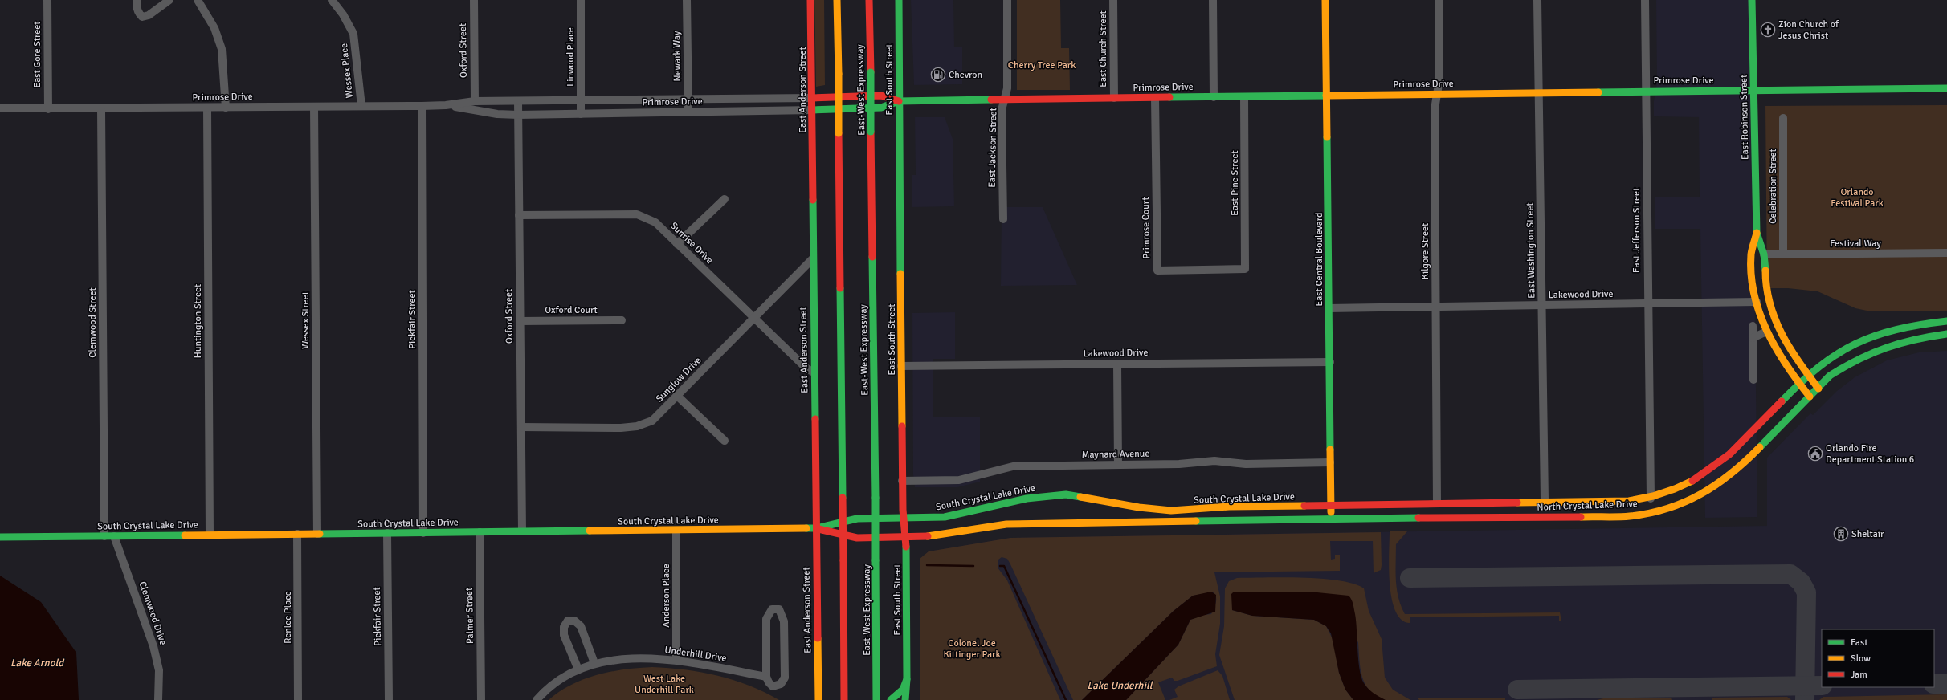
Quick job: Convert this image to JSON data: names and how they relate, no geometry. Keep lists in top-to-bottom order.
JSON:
{
  "streets": {
    "main road": [
      "East South Street",
      "Primrose Drive",
      "East Anderson Street",
      "East-West Expressway",
      "East Robinson Street",
      "East Central Boulevard",
      "South Crystal Lake Drive",
      "North Crystal Lake Drive"
    ],
    "street": [
      "East Church Street",
      "Oxford Street",
      "East Gore Street",
      "Newark Way",
      "Linwood Place",
      "Wessex Place",
      "East Jackson Street",
      "East Pine Street",
      "Celebration Street",
      "Primrose Court",
      "East Jefferson Street",
      "Sunrise Drive",
      "Festival Way",
      "East Washington Street",
      "Kilgore Street",
      "Lakewood Drive",
      "Oxford Court",
      "Pickfair Street",
      "Wessex Street",
      "Huntington Street",
      "Clemwood Street",
      "Sunglow Drive",
      "Maynard Avenue",
      "Anderson Place",
      "Clemwood Drive",
      "Palmer Street",
      "Renlee Place",
      "Underhill Drive"
    ]
  },
  "crossings": [
    ["East Church Street", "Primrose Drive"],
    ["Oxford Street", "Primrose Drive"],
    ["Oxford Street", "Sunrise Drive"],
    ["Oxford Street", "Oxford Court"],
    ["Oxford Street", "Sunglow Drive"],
    ["Oxford Street", "South Crystal Lake Drive"],
    ["East Gore Street", "Primrose Drive"],
    ["Newark Way", "Primrose Drive"],
    ["Linwood Place", "Primrose Drive"],
    ["Wessex Place", "Primrose Drive"],
    ["East South Street", "Primrose Drive"],
    ["East South Street", "Lakewood Drive"],
    ["East South Street", "Maynard Avenue"],
    ["East South Street", "South Crystal Lake Drive"],
    ["Primrose Drive", "East Anderson Street"],
    ["Primrose Drive", "East Robinson Street"],
    ["Primrose Drive", "East Jackson Street"],
    ["Primrose Drive", "East Pine Street"],
    ["Primrose Drive", "Primrose Court"],
    ["Primrose Drive", "East Jefferson Street"],
    ["Primrose Drive", "East Washington Street"],
    ["Primrose Drive", "Kilgore Street"],
    ["Primrose Drive", "East Central Boulevard"],
    ["Primrose Drive", "Pickfair Street"],
    ["Primrose Drive", "Wessex Street"],
    ["Primrose Drive", "Huntington Street"],
    ["Primrose Drive", "Clemwood Street"],
    ["East Anderson Street", "Sunrise Drive"],
    ["East Anderson Street", "Sunglow Drive"],
    ["East Anderson Street", "South Crystal Lake Drive"],
    ["East Robinson Street", "Festival Way"],
    ["East Robinson Street", "Lakewood Drive"],
    ["East Robinson Street", "North Crystal Lake Drive"],
    ["East Pine Street", "Primrose Court"],
    ["Celebration Street", "Festival Way"],
    ["East Jefferson Street", "Lakewood Drive"],
    ["East Jefferson Street", "North Crystal Lake Drive"],
    ["Sunrise Drive", "Sunglow Drive"],
    ["East Washington Street", "Lakewood Drive"],
    ["East Washington Street", "North Crystal Lake Drive"],
    ["Kilgore Street", "Lakewood Drive"],
    ["Kilgore Street", "North Crystal Lake Drive"],
    ["East Central Boulevard", "Lakewood Drive"],
    ["East Central Boulevard", "Maynard Avenue"],
    ["East Central Boulevard", "South Crystal Lake Drive"],
    ["East Central Boulevard", "North Crystal Lake Drive"],
    ["Pickfair Street", "South Crystal Lake Drive"],
    ["Wessex Street", "South Crystal Lake Drive"],
    ["Huntington Street", "South Crystal Lake Drive"],
    ["Clemwood Street", "South Crystal Lake Drive"],
    ["South Crystal Lake Drive", "North Crystal Lake Drive"],
    ["South Crystal Lake Drive", "Anderson Place"],
    ["South Crystal Lake Drive", "Clemwood Drive"],
    ["South Crystal Lake Drive", "Palmer Street"],
    ["South Crystal Lake Drive", "Renlee Place"],
    ["Anderson Place", "Underhill Drive"]
  ],
  "water": ["Lake Arnold", "Lake Underhill"],
  "parks": [
    "Cherry Tree Park",
    "Orlando Festival Park",
    "Colonel Joe Kittinger Park",
    "West Lake Underhill Park"
  ],
  "places": {
    "church": ["Zion Church of Jesus Christ"],
    "fuel station": ["Chevron"],
    "public building": ["Orlando Fire Department Station 6"],
    "building": ["Sheltair"]
  },
  "legend": ["Fast", "Slow", "Jam"]
}
